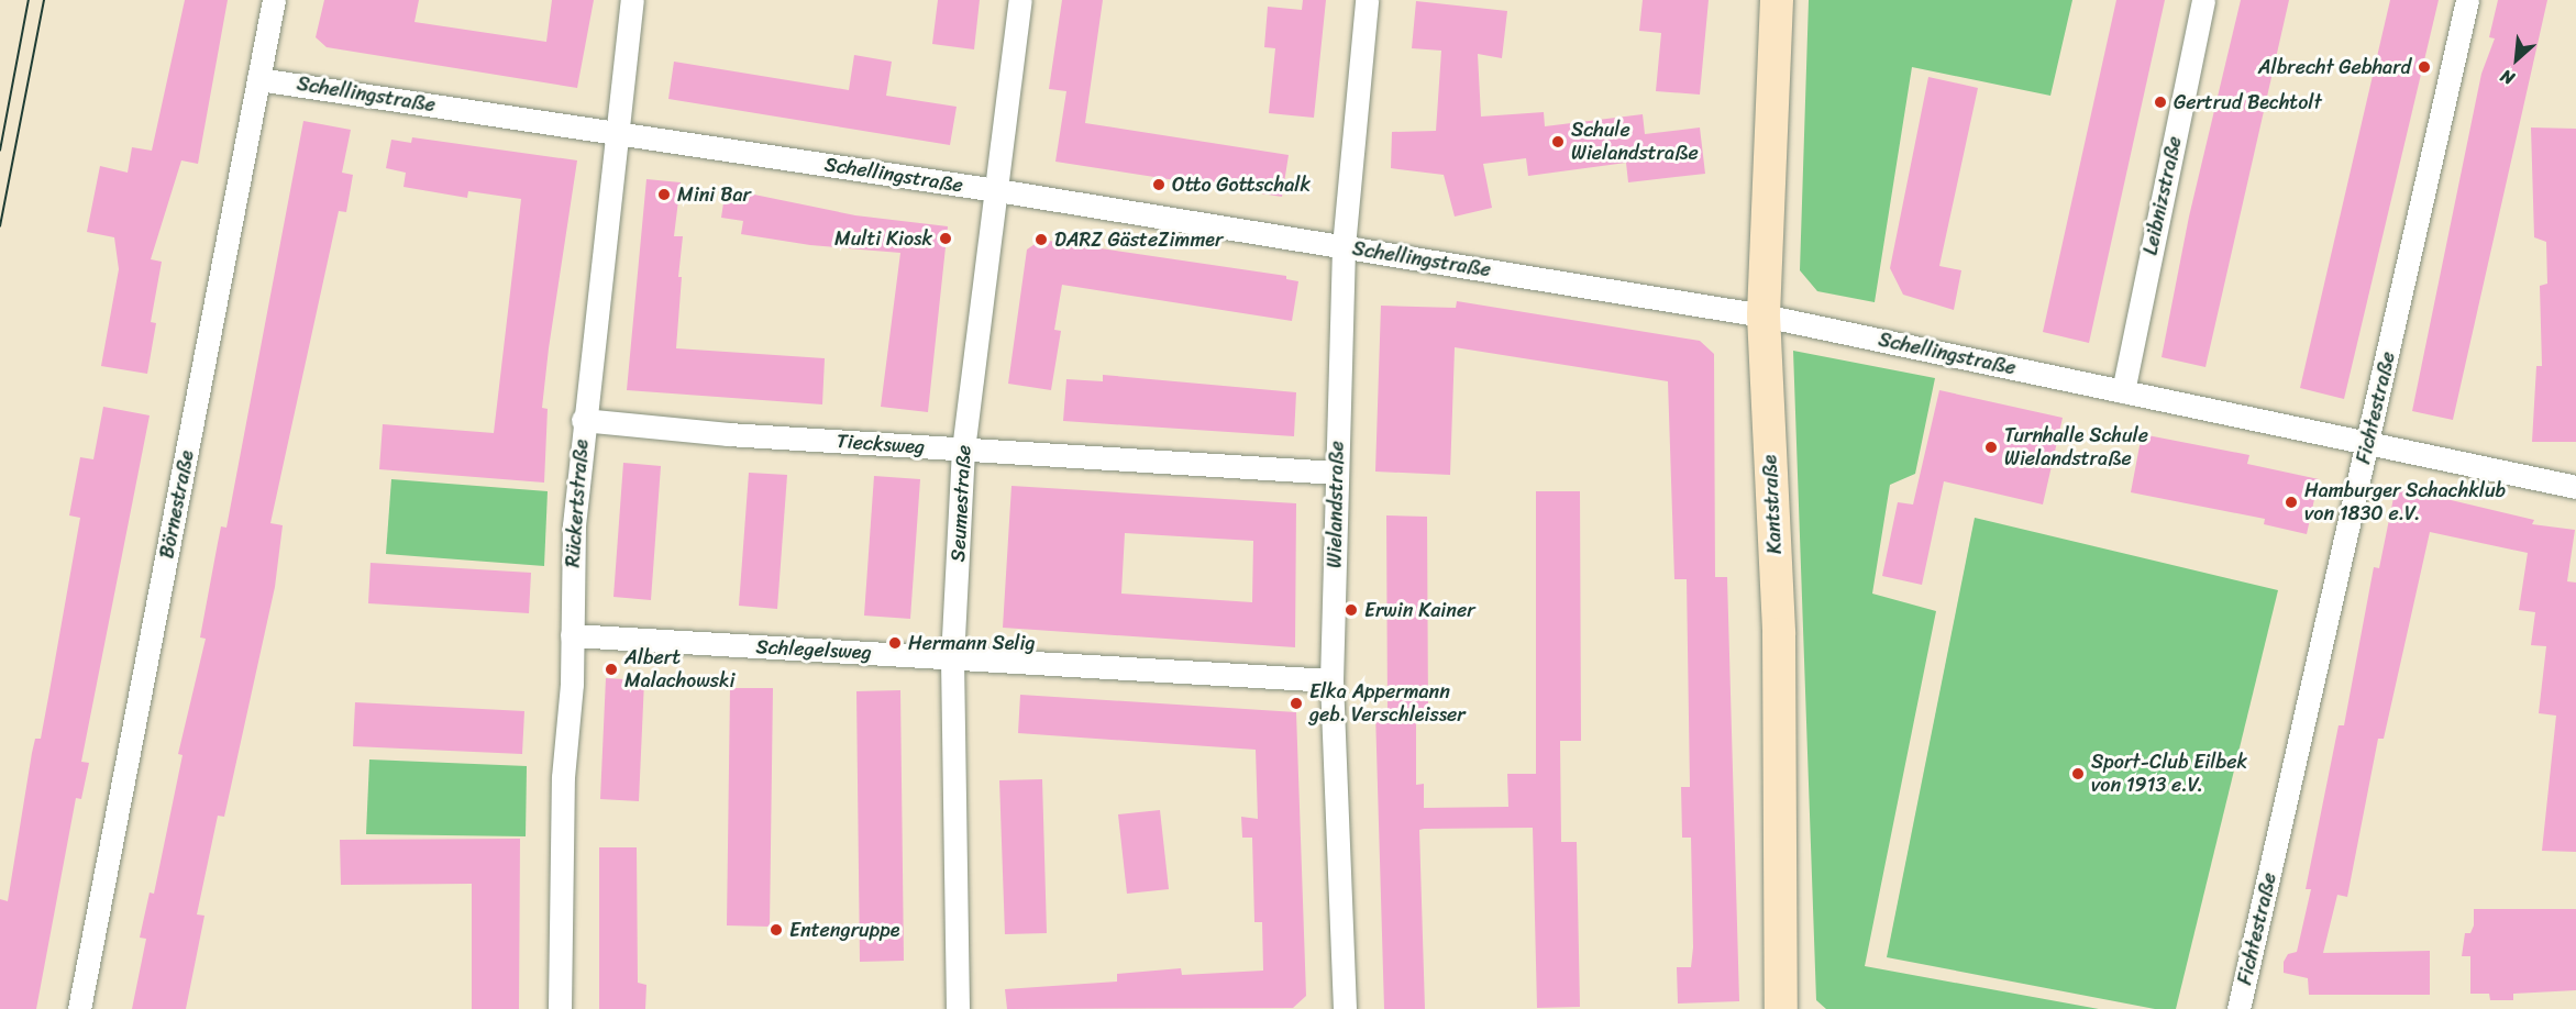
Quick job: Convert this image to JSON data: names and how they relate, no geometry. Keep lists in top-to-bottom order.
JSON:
{
  "streets": {
    "street": [
      "Schellingstraße",
      "Leibnizstraße",
      "Fichtestraße",
      "Tiecksweg",
      "Rückertstraße",
      "Seumestraße",
      "Börnestraße",
      "Wielandstraße",
      "Kantstraße",
      "Schlegelsweg"
    ]
  },
  "crossings": [
    ["Schellingstraße", "Leibnizstraße"],
    ["Schellingstraße", "Fichtestraße"],
    ["Schellingstraße", "Rückertstraße"],
    ["Schellingstraße", "Seumestraße"],
    ["Schellingstraße", "Börnestraße"],
    ["Schellingstraße", "Wielandstraße"],
    ["Schellingstraße", "Kantstraße"],
    ["Tiecksweg", "Rückertstraße"],
    ["Tiecksweg", "Seumestraße"],
    ["Tiecksweg", "Wielandstraße"],
    ["Rückertstraße", "Schlegelsweg"],
    ["Seumestraße", "Schlegelsweg"],
    ["Wielandstraße", "Schlegelsweg"]
  ],
  "places": [
    "Albrecht Gebhard",
    "Gertrud Bechtolt",
    "Schule Wielandstraße",
    "Otto Gottschalk",
    "Mini Bar",
    "Multi Kiosk",
    "DARZ GästeZimmer",
    "Turnhalle Schule Wielandstraße",
    "Hamburger Schachklub von 1830 e.V.",
    "Erwin Kainer",
    "Hermann Selig",
    "Albert Malachowski",
    "Elka Appermann geb. Verschleisser",
    "Sport-Club Eilbek von 1913 e.V.",
    "Entengruppe"
  ],
  "north": "bottom left"
}
